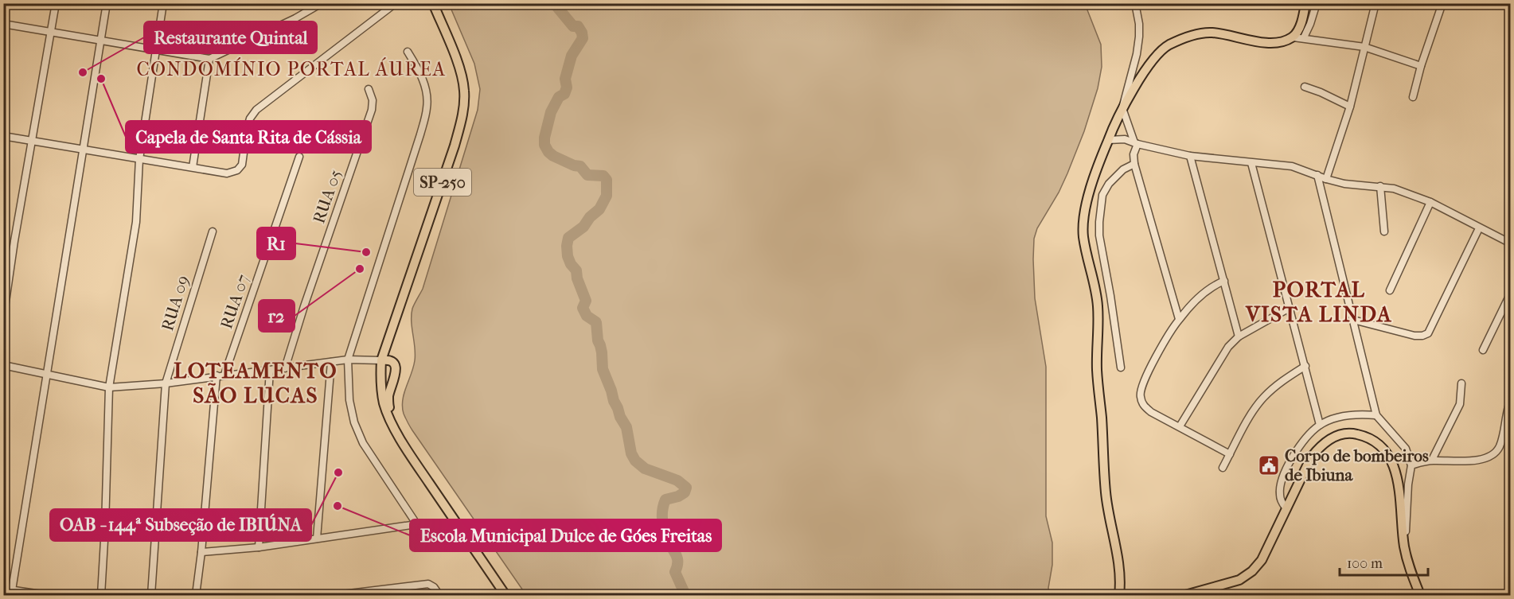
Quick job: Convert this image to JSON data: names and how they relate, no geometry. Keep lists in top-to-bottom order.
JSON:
{
  "streets": {
    "main road": ["SP-250"],
    "street": ["RUA 05", "RUA 07", "RUA 09"]
  },
  "districts": ["CONDOMÍNIO PORTAL ÁUREA", "PORTAL VISTA LINDA", "LOTEAMENTO SÃO LUCAS"],
  "places": {
    "other": [
      "Restaurante Quintal",
      "Capela de Santa Rita de Cássia",
      "R1",
      "r2",
      "OAB - 144ª Subseção de IBIÚNA",
      "Escola Municipal Dulce de Góes Freitas"
    ],
    "public building": ["Corpo de bombeiros de Ibiuna"]
  },
  "scale_bar": "100 m"
}
